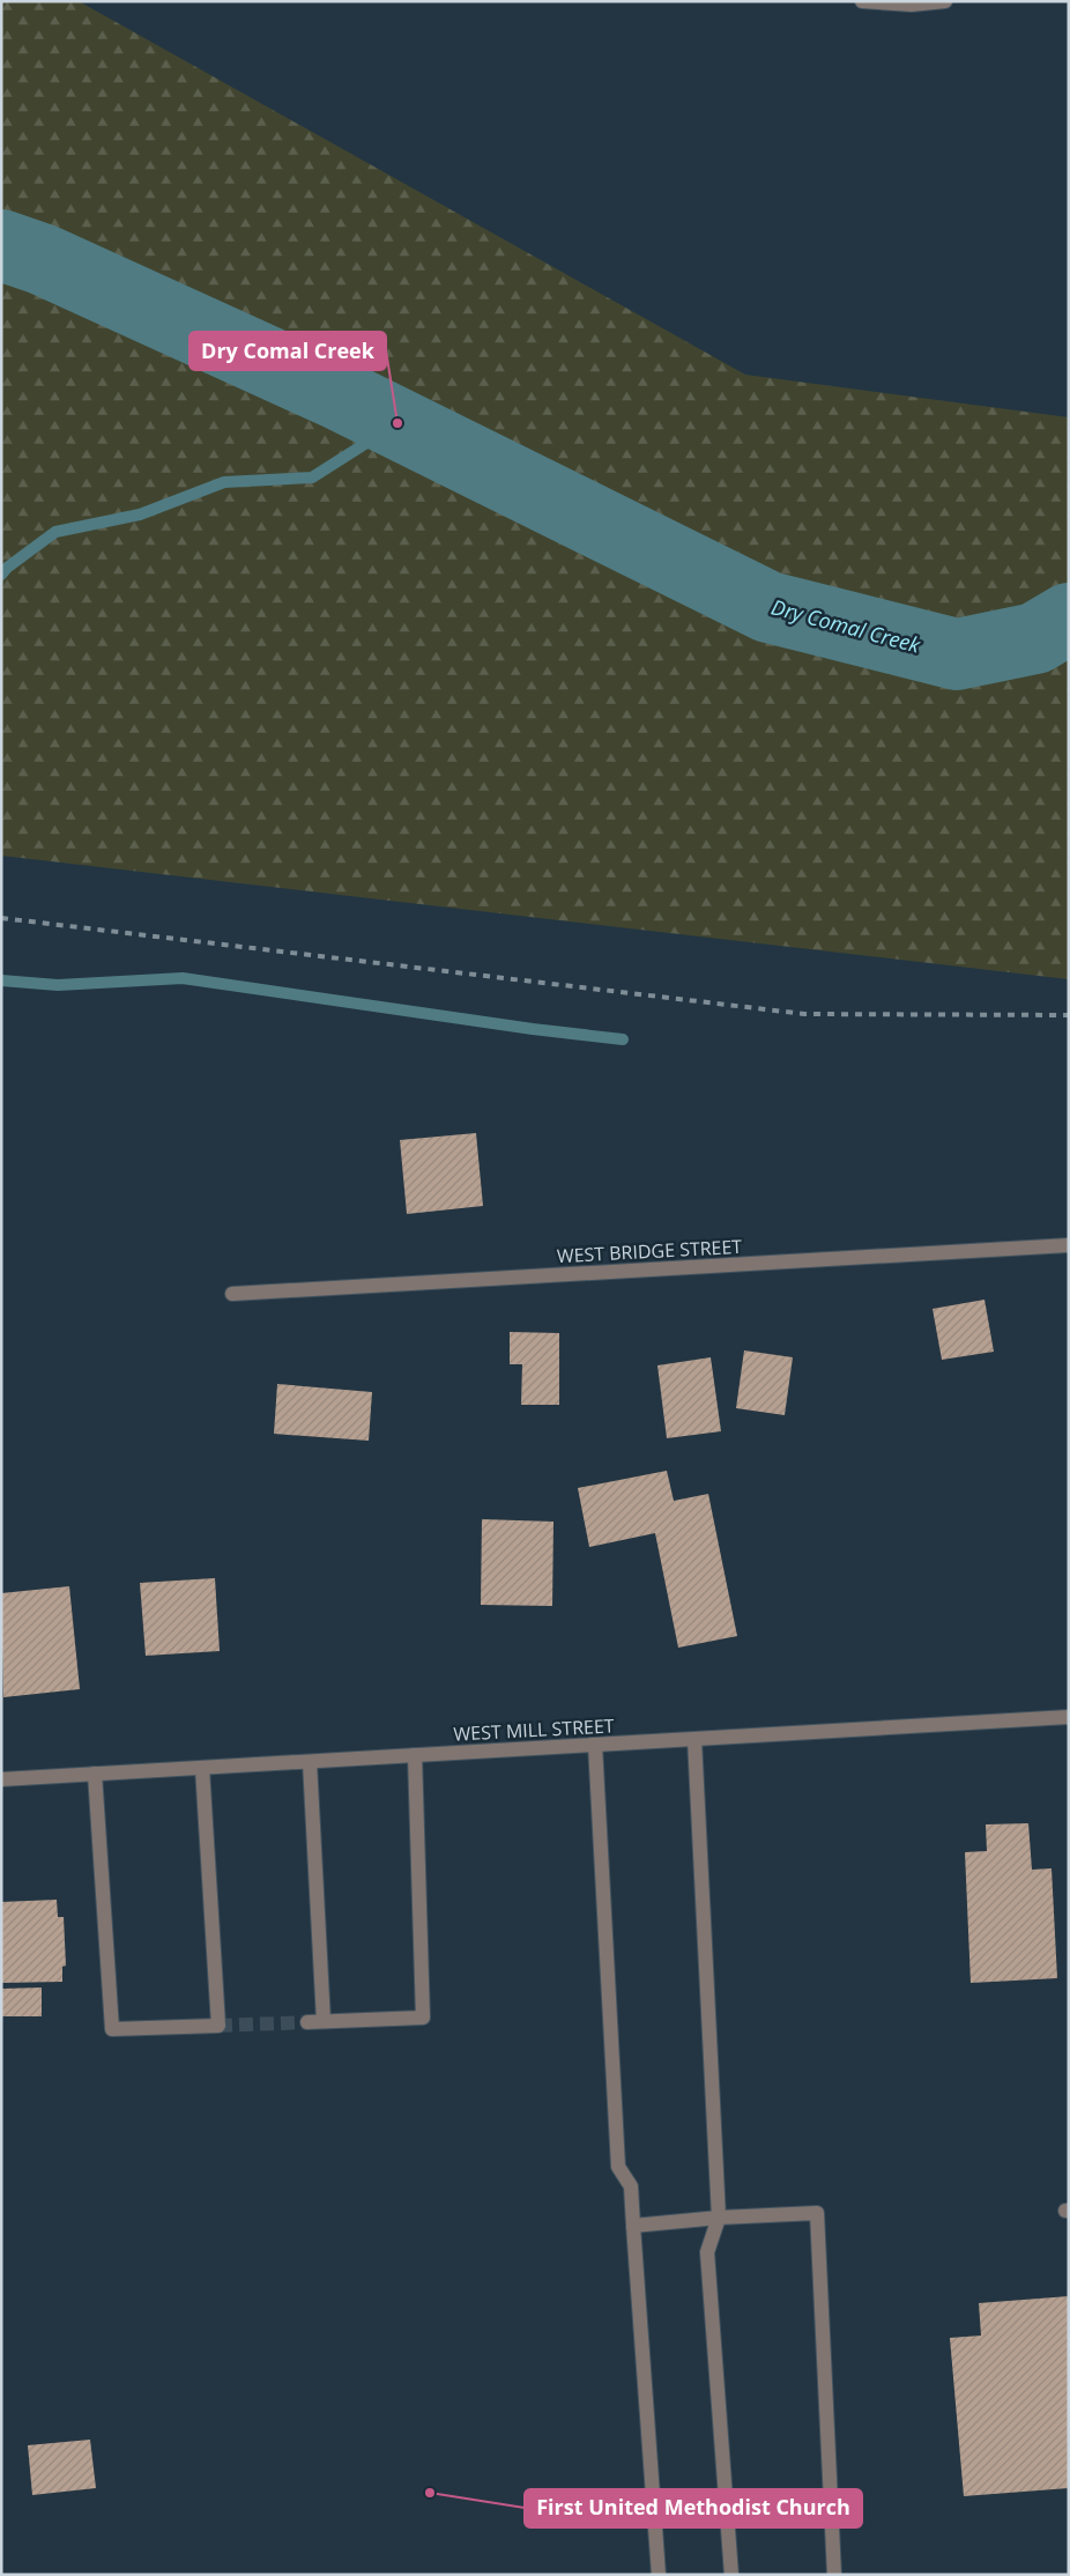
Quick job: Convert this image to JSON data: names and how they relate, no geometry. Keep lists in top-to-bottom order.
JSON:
{
  "streets": {
    "street": ["WEST BRIDGE STREET", "WEST MILL STREET"]
  },
  "water": ["Dry Comal Creek"],
  "places": ["Dry Comal Creek", "First United Methodist Church"]
}
